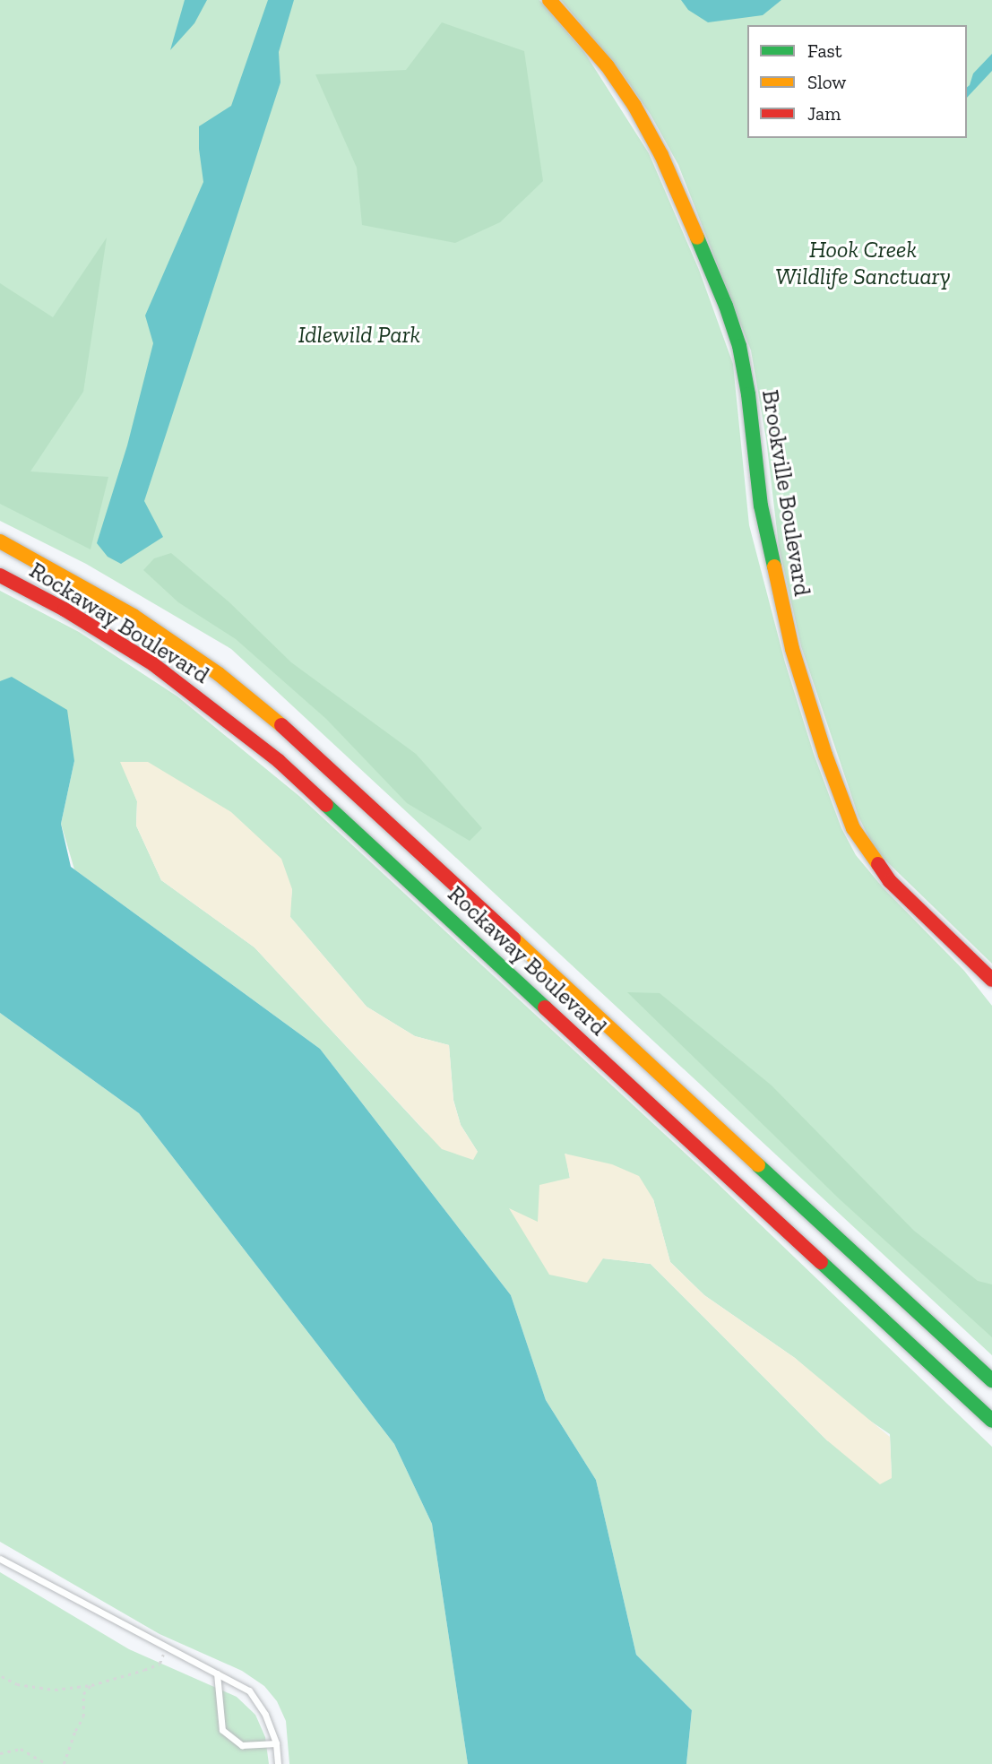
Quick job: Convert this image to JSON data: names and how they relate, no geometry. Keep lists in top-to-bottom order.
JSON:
{
  "streets": {
    "main road": ["Brookville Boulevard", "Rockaway Boulevard"]
  },
  "parks": ["Hook Creek Wildlife Sanctuary", "Idlewild Park"],
  "legend": ["Fast", "Slow", "Jam"]
}
